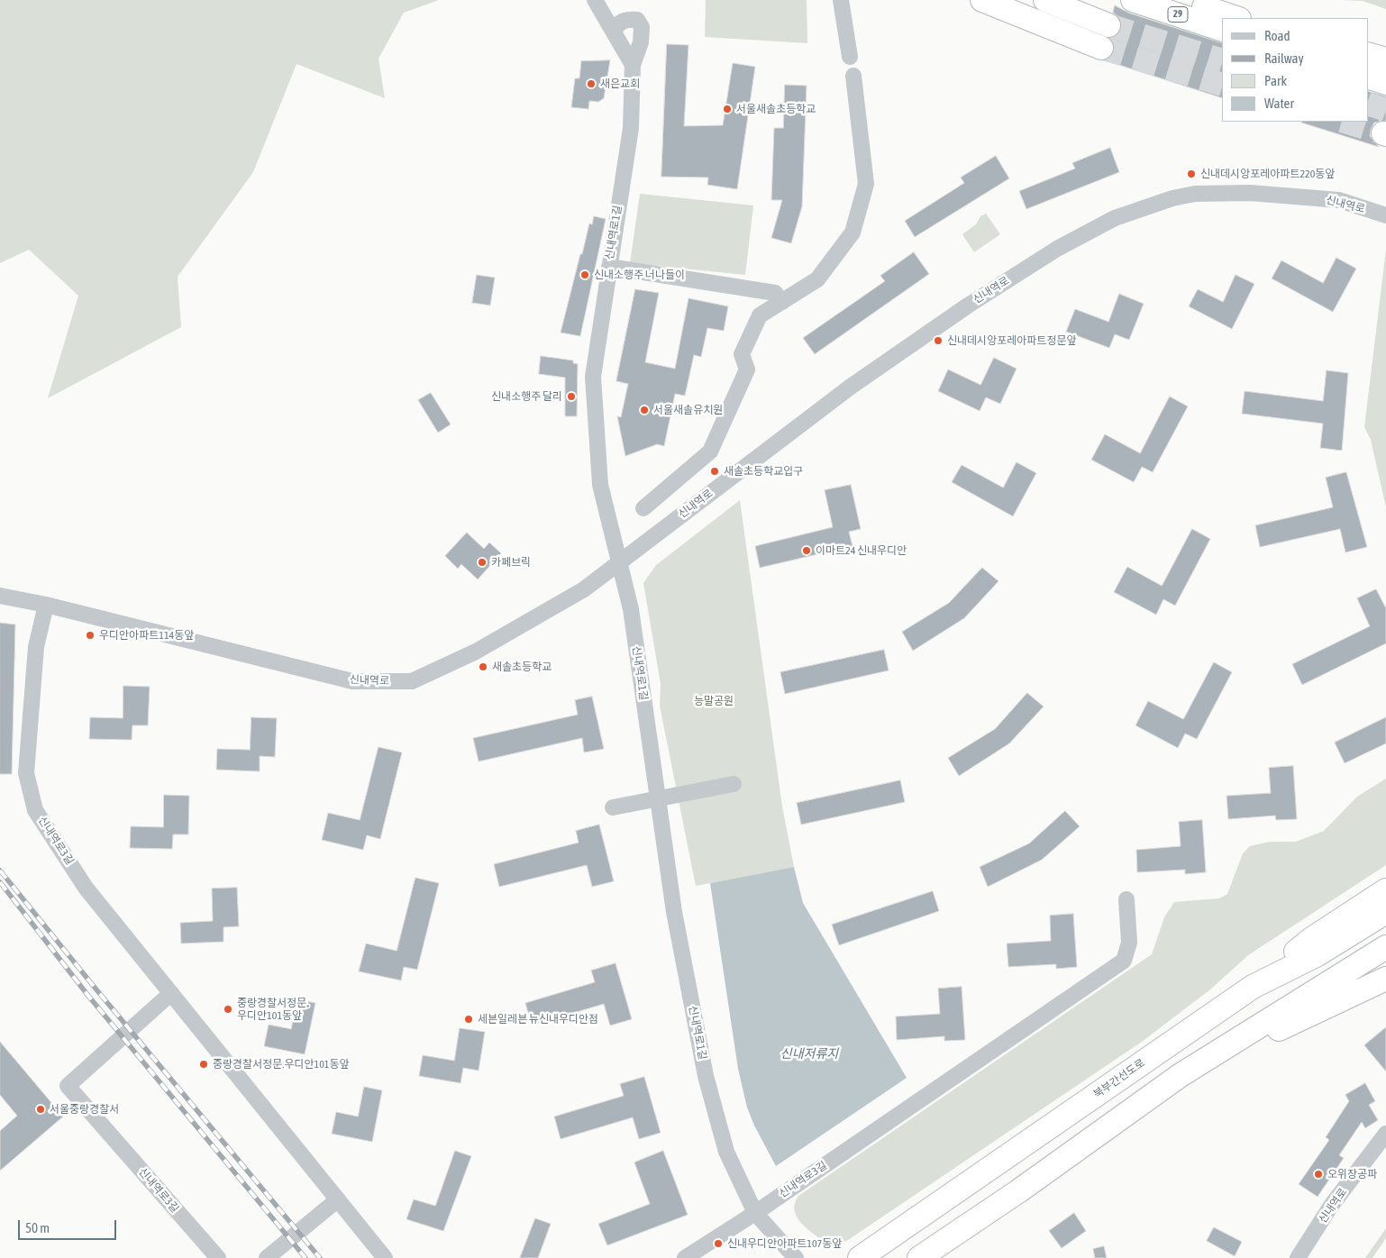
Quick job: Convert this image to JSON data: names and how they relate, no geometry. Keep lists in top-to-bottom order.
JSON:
{
  "streets": {
    "highway": ["29", "북부간선도로"],
    "street": ["신내역로", "신내역로1길", "신내역로3길"]
  },
  "crossings": [
    ["신내역로", "신내역로1길"],
    ["신내역로", "신내역로3길"],
    ["신내역로1길", "신내역로3길"]
  ],
  "water": ["신내저류지"],
  "parks": ["능말공원"],
  "places": [
    "새은교회",
    "서울새솔초등학교",
    "신내데시앙포레아파트220동앞",
    "신내소행주 너나들이",
    "신내데시앙포레아파트정문앞",
    "신내소행주 달리",
    "서울새솔유치원",
    "새솔초등학교입구",
    "이마트24 신내우디안",
    "카페브릭",
    "우디안아파트114동앞",
    "새솔초등학교",
    "중랑경찰서정문. 우디안101동앞",
    "세븐일레븐 뉴신내우디안점",
    "중랑경찰서정문.우디안101동앞",
    "서울중랑경찰서",
    "오위장공파",
    "신내우디안아파트107동앞"
  ],
  "legend": [
    "Road",
    "Railway",
    "Park",
    "Water"
  ],
  "scale_bar": "50 m"
}
